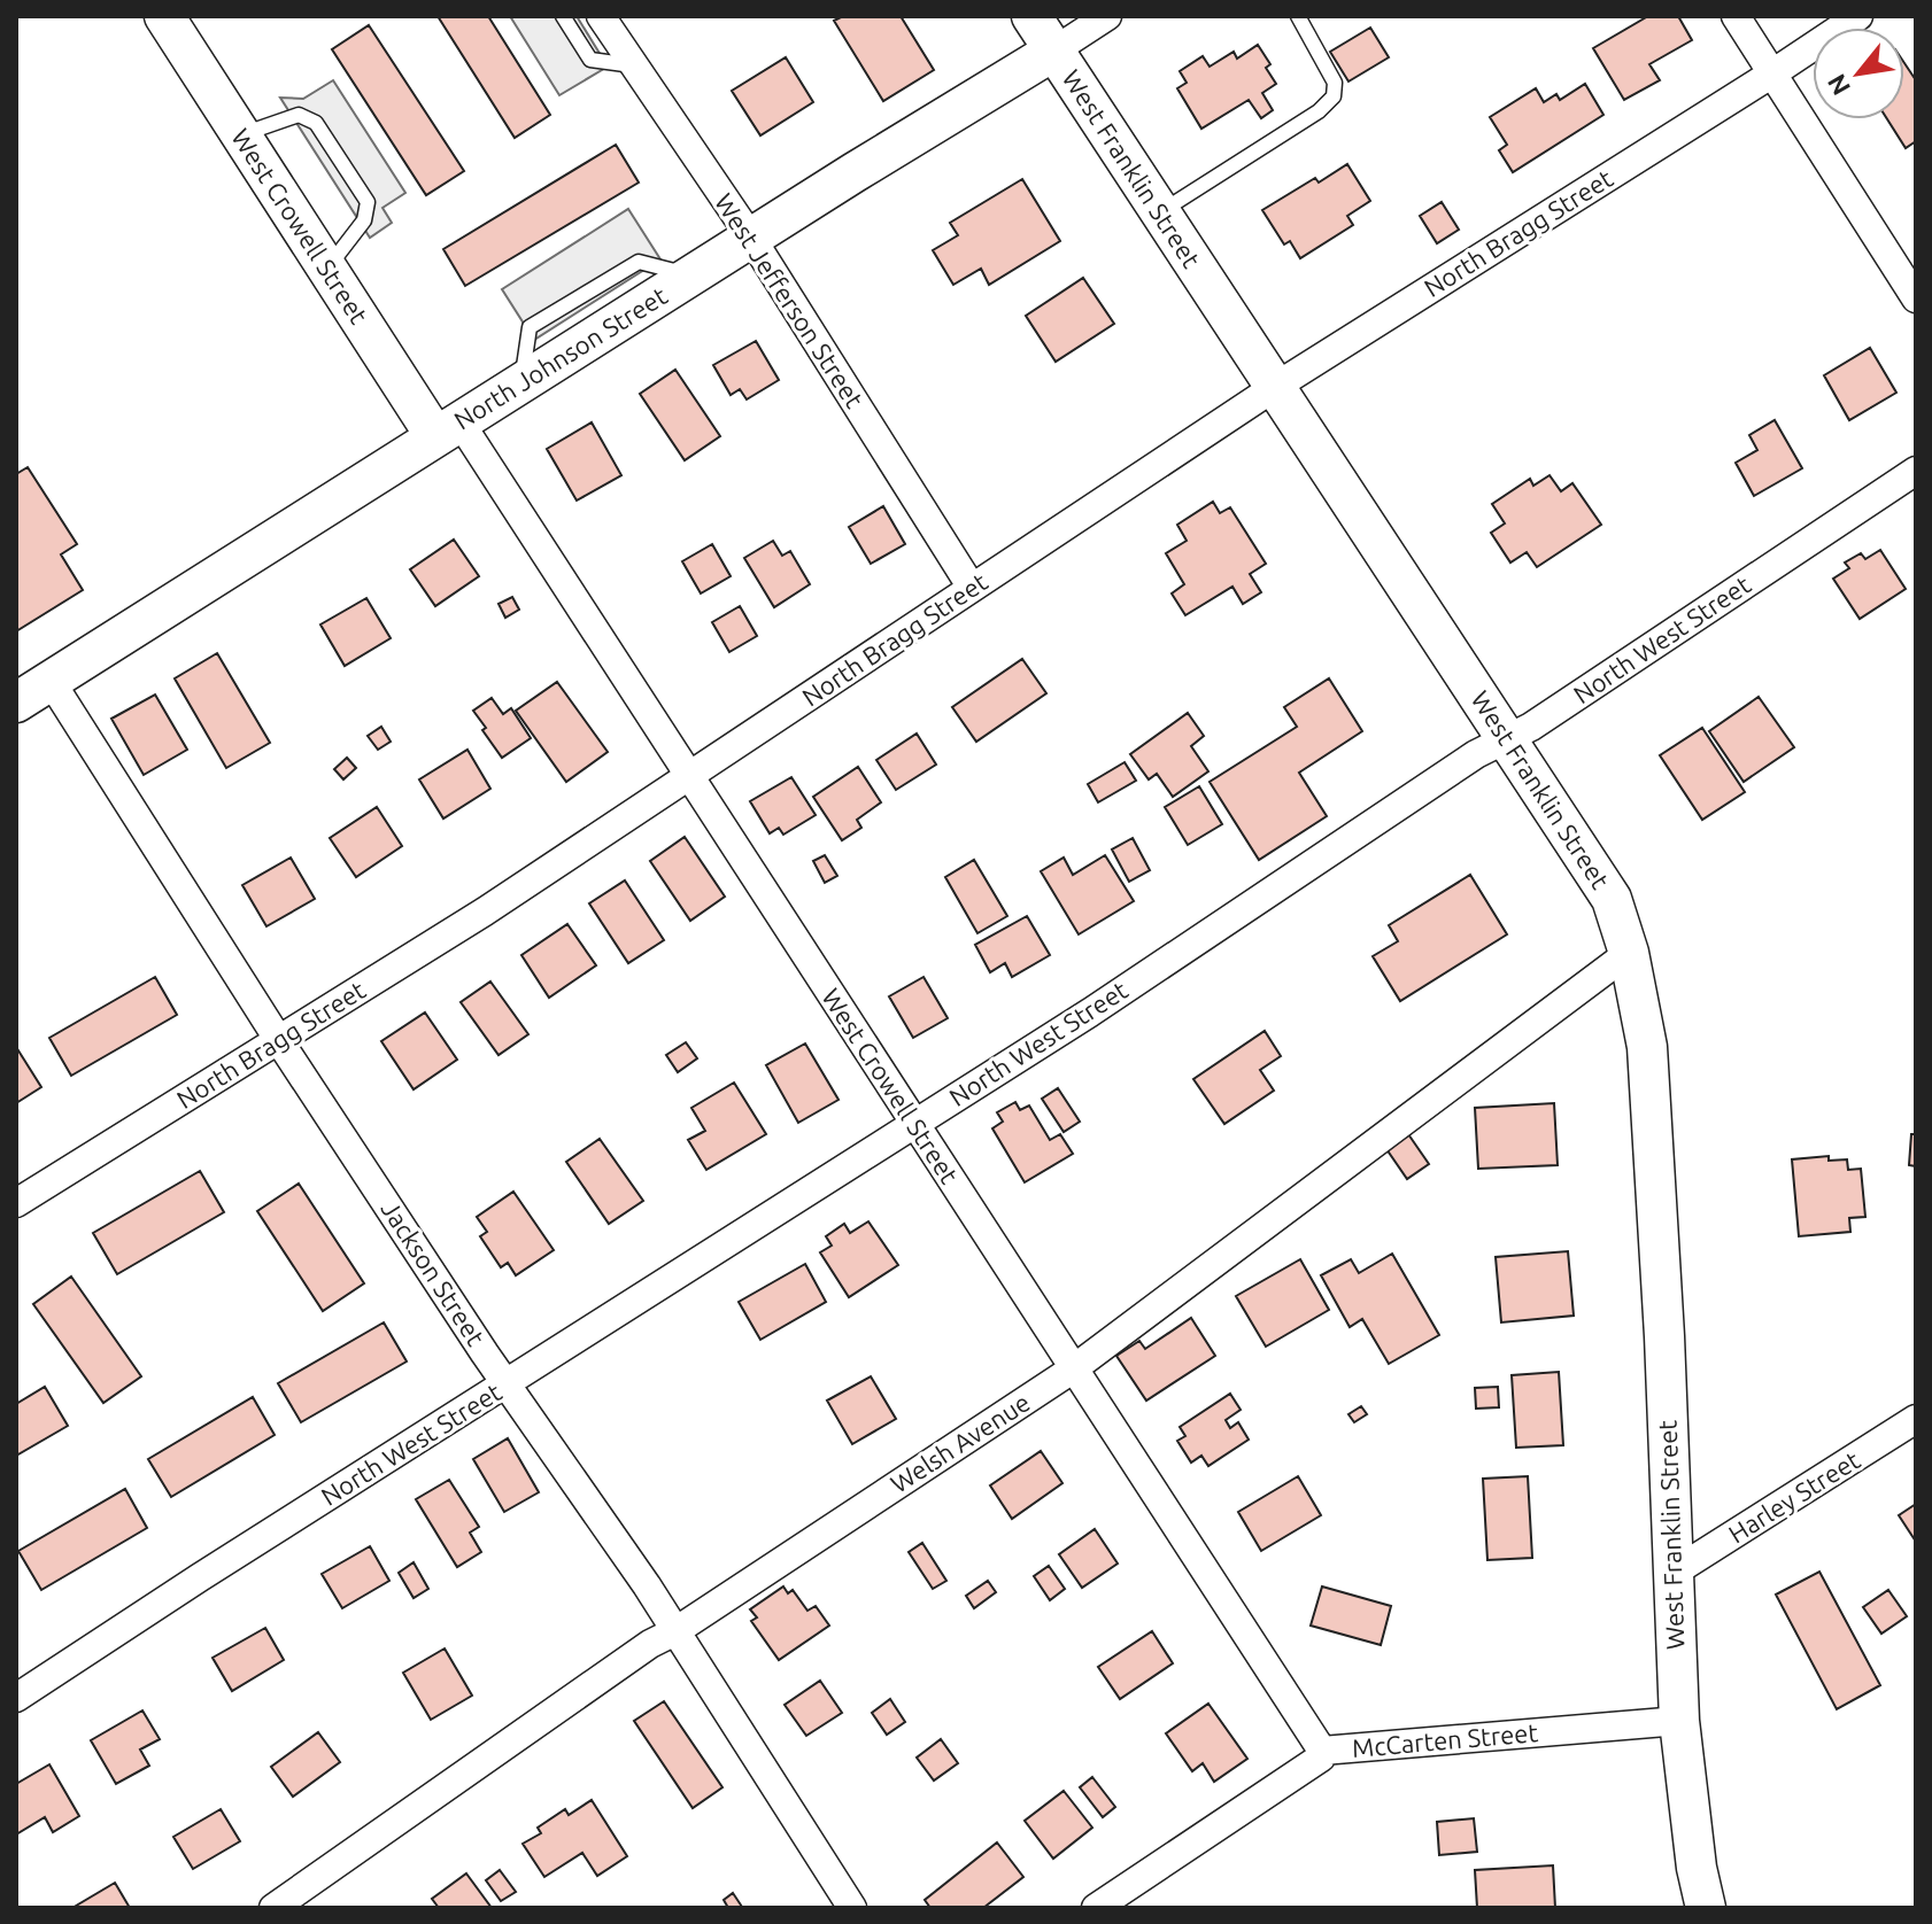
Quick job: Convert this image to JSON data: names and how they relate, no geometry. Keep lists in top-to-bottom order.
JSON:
{
  "streets": {
    "main road": ["West Franklin Street", "West Crowell Street", "North Johnson Street"],
    "street": [
      "North Bragg Street",
      "West Jefferson Street",
      "North West Street",
      "Jackson Street",
      "Welsh Avenue",
      "Harley Street",
      "McCarten Street"
    ]
  },
  "crossings": [
    ["West Franklin Street", "North Bragg Street"],
    ["West Franklin Street", "North Johnson Street"],
    ["West Franklin Street", "North West Street"],
    ["West Franklin Street", "Welsh Avenue"],
    ["West Franklin Street", "Harley Street"],
    ["West Franklin Street", "McCarten Street"],
    ["West Crowell Street", "North Bragg Street"],
    ["West Crowell Street", "North Johnson Street"],
    ["West Crowell Street", "North West Street"],
    ["West Crowell Street", "Welsh Avenue"],
    ["West Crowell Street", "McCarten Street"],
    ["North Bragg Street", "West Jefferson Street"],
    ["North Bragg Street", "Jackson Street"],
    ["West Jefferson Street", "North Johnson Street"],
    ["North Johnson Street", "Jackson Street"],
    ["North West Street", "Jackson Street"],
    ["Jackson Street", "Welsh Avenue"]
  ],
  "north": "bottom left"
}
